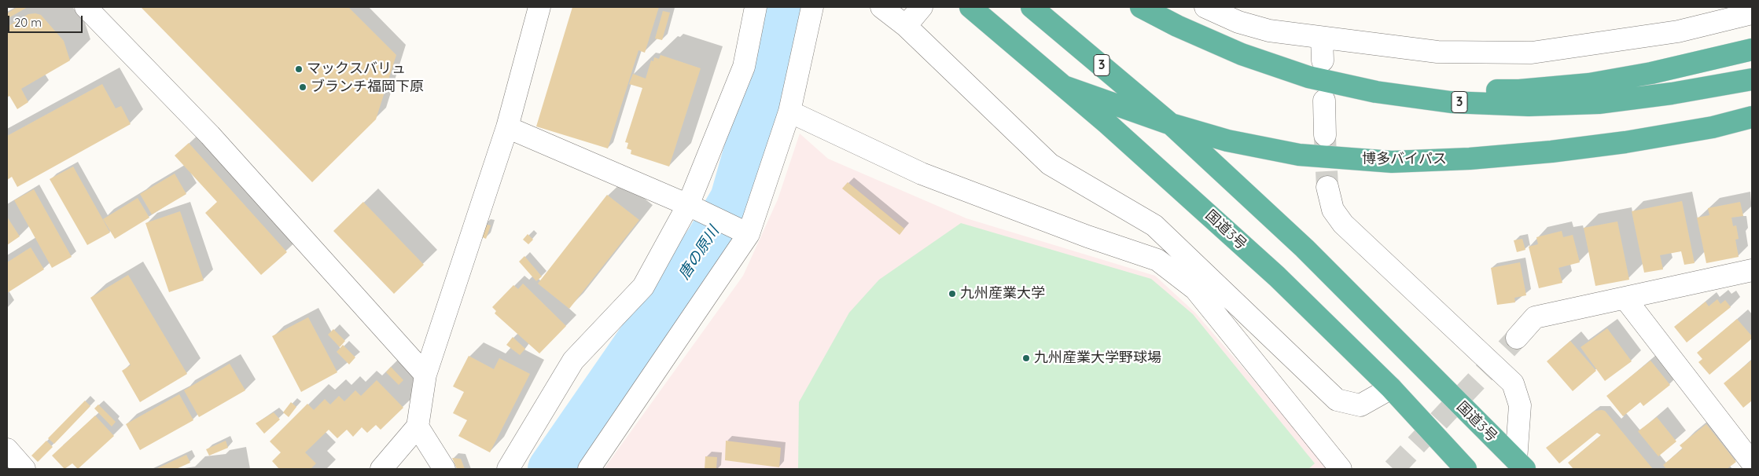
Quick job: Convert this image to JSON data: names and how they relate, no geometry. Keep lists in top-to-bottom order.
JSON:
{
  "streets": {
    "highway": ["3", "博多バイパス", "国道3号"]
  },
  "crossings": [
    ["博多バイパス", "国道3号"]
  ],
  "water": ["唐の原川"],
  "places": [
    "マックスバリュ",
    "ブランチ福岡下原",
    "九州産業大学",
    "九州産業大学野球場"
  ],
  "scale_bar": "20 m"
}
